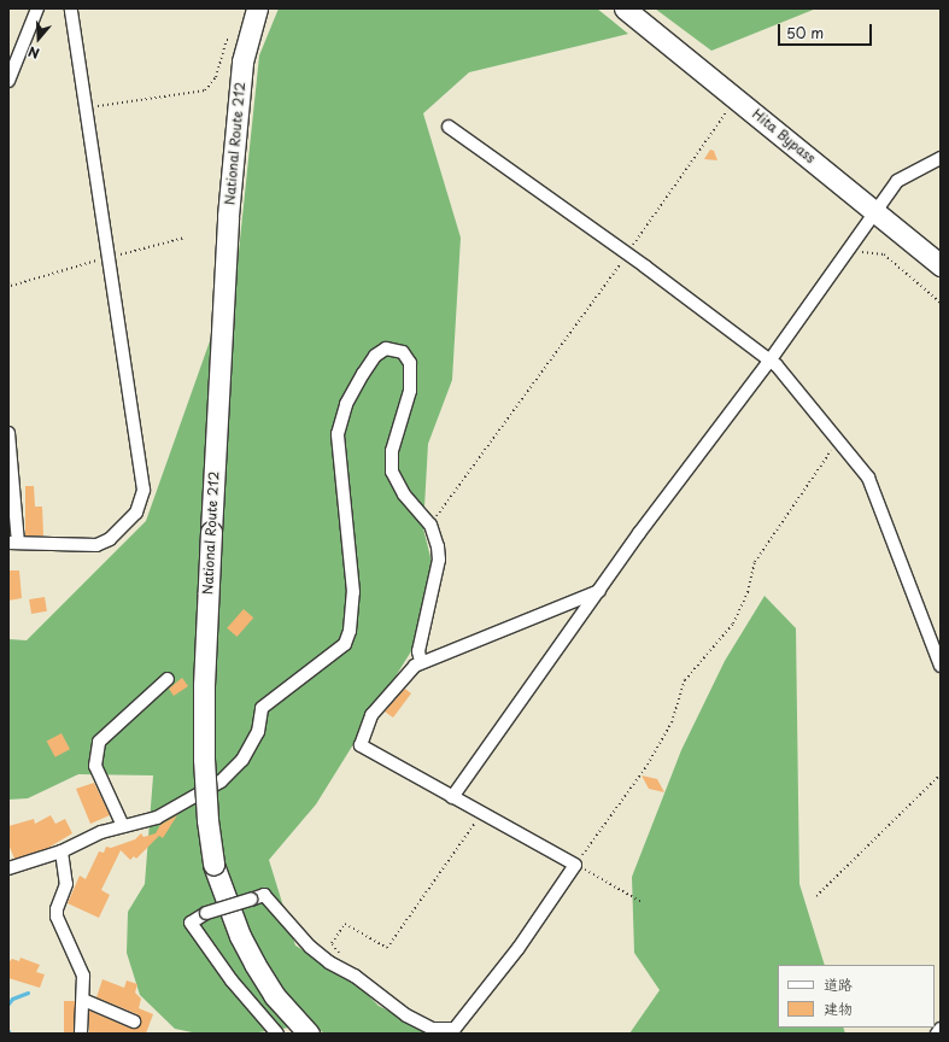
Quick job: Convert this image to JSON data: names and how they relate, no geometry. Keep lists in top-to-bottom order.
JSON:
{
  "streets": {
    "highway": ["Hita Bypass", "National Route 212"]
  },
  "legend": ["道路", "建物"],
  "scale_bar": "50 m",
  "north": "bottom"
}
